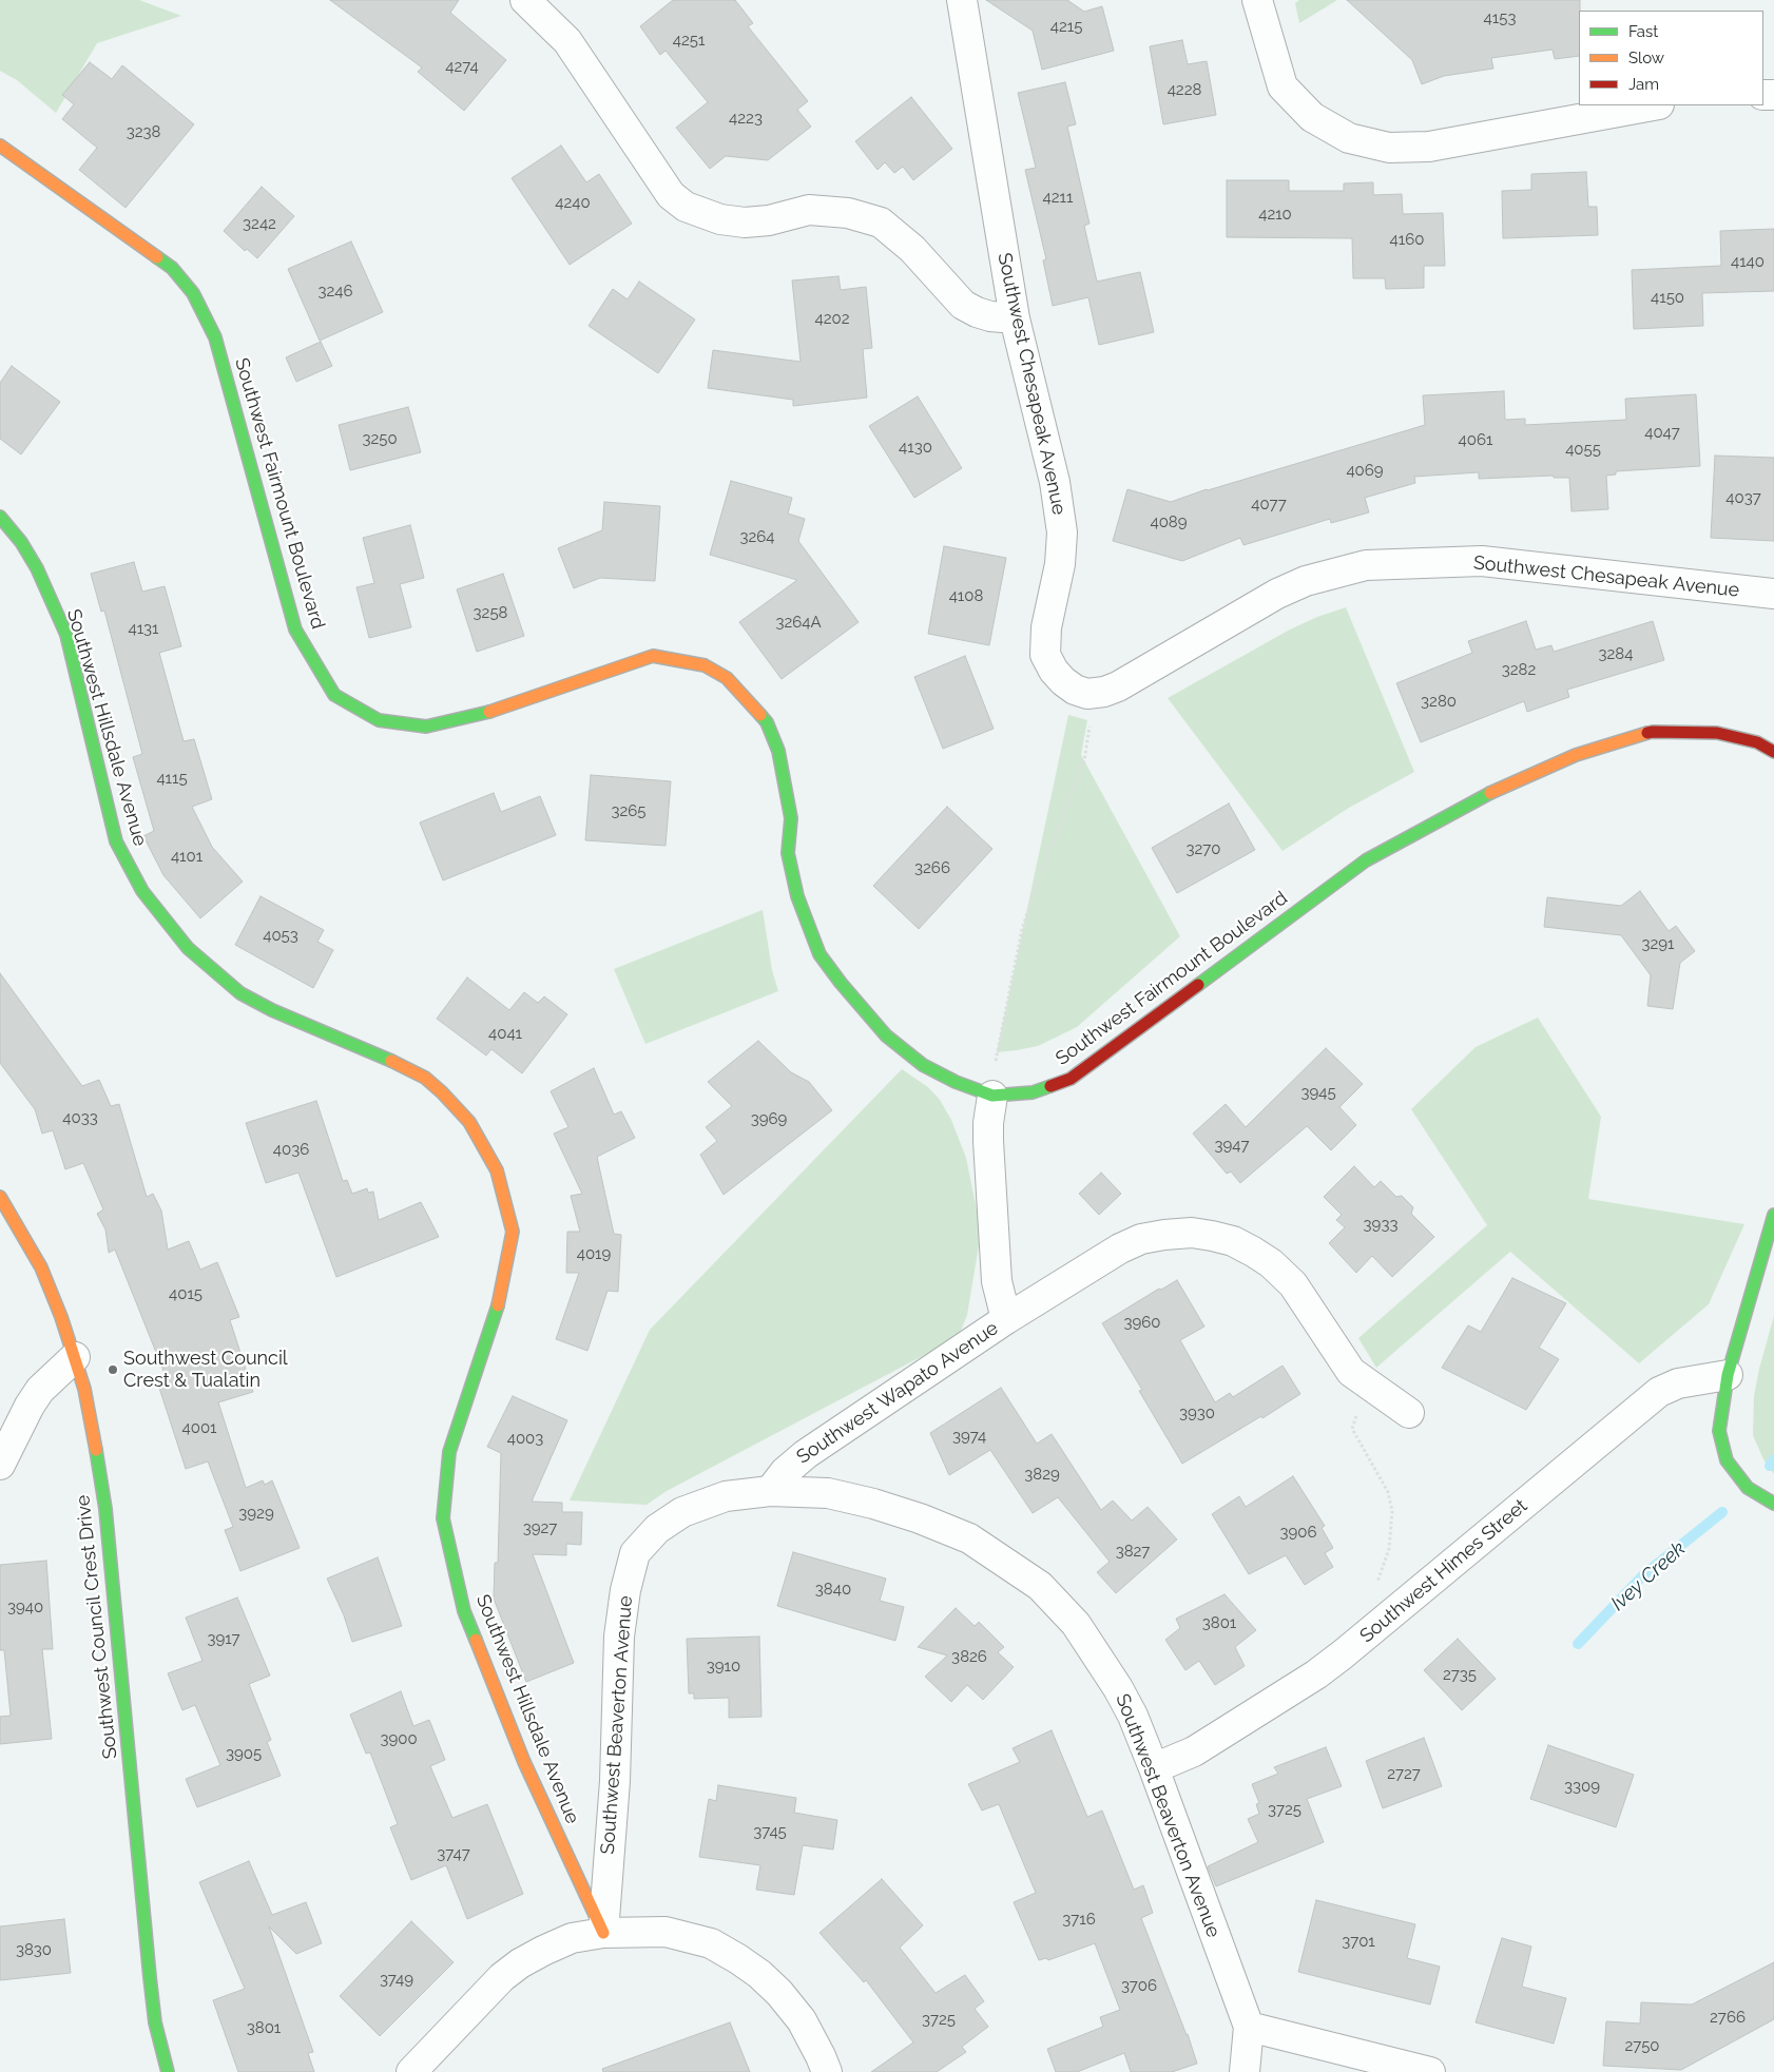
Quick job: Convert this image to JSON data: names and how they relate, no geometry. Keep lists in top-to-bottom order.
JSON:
{
  "streets": {
    "street": [
      "Southwest Chesapeak Avenue",
      "Southwest Fairmount Boulevard",
      "Southwest Hillsdale Avenue",
      "Southwest Wapato Avenue",
      "Southwest Himes Street",
      "Southwest Council Crest Drive",
      "Southwest Beaverton Avenue"
    ]
  },
  "crossings": [
    ["Southwest Fairmount Boulevard", "Southwest Wapato Avenue"],
    ["Southwest Hillsdale Avenue", "Southwest Beaverton Avenue"],
    ["Southwest Wapato Avenue", "Southwest Beaverton Avenue"],
    ["Southwest Himes Street", "Southwest Beaverton Avenue"]
  ],
  "water": ["Ivey Creek"],
  "places": ["Southwest Council Crest & Tualatin"],
  "house_numbers": [
    "4153",
    "4215",
    "4251",
    "4274",
    "4228",
    "4223",
    "3238",
    "4211",
    "4240",
    "4210",
    "3242",
    "4160",
    "4140",
    "3246",
    "4150",
    "4202",
    "4047",
    "3250",
    "4061",
    "4130",
    "4055",
    "4069",
    "4037",
    "4077",
    "4089",
    "3264",
    "4108",
    "3258",
    "3264A",
    "4131",
    "3284",
    "3282",
    "3280",
    "4115",
    "3265",
    "3270",
    "4101",
    "3266",
    "4053",
    "3291",
    "4041",
    "3945",
    "4033",
    "3969",
    "3947",
    "4036",
    "3933",
    "4019",
    "4015",
    "3960",
    "3930",
    "4001",
    "3974",
    "4003",
    "3829",
    "3929",
    "3927",
    "3906",
    "3827",
    "3840",
    "3940",
    "3801",
    "3917",
    "3826",
    "3910",
    "2735",
    "3900",
    "3905",
    "2727",
    "3309",
    "3725",
    "3745",
    "3747",
    "3716",
    "3701",
    "3830",
    "3749",
    "3706",
    "2766",
    "3725",
    "3801",
    "2750"
  ],
  "legend": ["Fast", "Slow", "Jam"]
}
